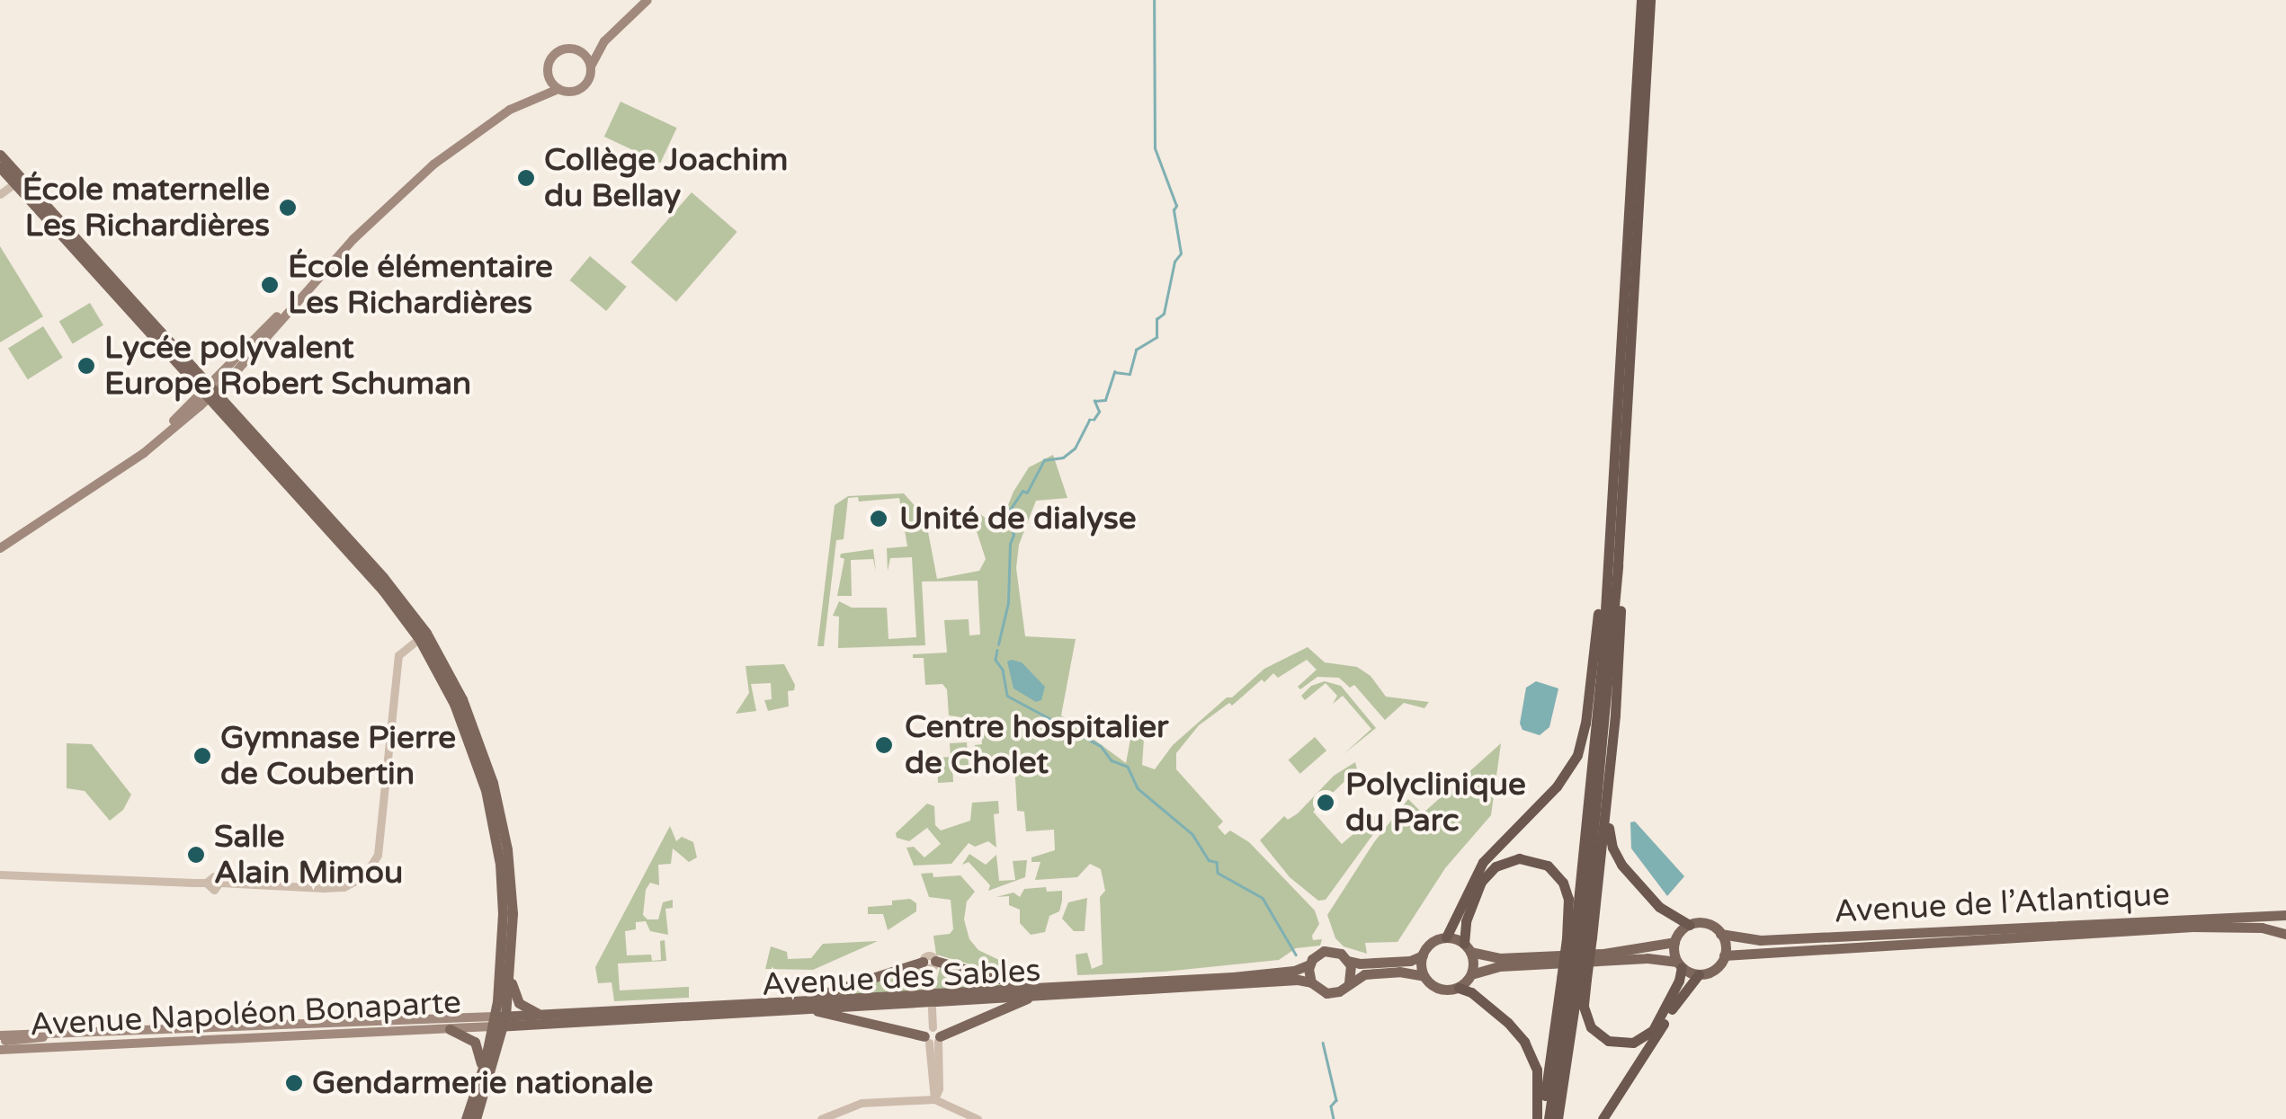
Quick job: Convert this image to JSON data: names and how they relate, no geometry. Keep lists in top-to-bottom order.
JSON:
{
  "streets": {
    "main road": ["Avenue de l’Atlantique", "Avenue des Sables", "Avenue Napoléon Bonaparte"]
  },
  "crossings": [
    ["Avenue des Sables", "Avenue Napoléon Bonaparte"]
  ],
  "places": [
    "Collège Joachim du Bellay",
    "École maternelle Les Richardières",
    "École élémentaire Les Richardières",
    "Lycée polyvalent Europe Robert Schuman",
    "Unité de dialyse",
    "Centre hospitalier de Cholet",
    "Gymnase Pierre de Coubertin",
    "Polyclinique du Parc",
    "Salle Alain Mimou",
    "Gendarmerie nationale"
  ]
}
